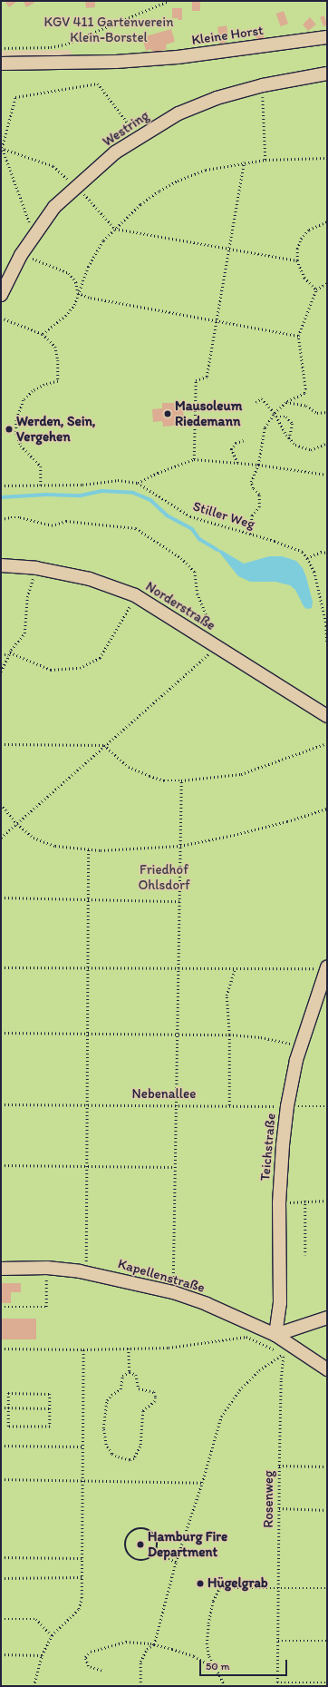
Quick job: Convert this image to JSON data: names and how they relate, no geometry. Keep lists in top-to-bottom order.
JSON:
{
  "streets": {
    "street": [
      "Kleine Horst",
      "Westring",
      "Norderstraße",
      "Teichstraße",
      "Kapellenstraße"
    ],
    "path": ["Stiller Weg", "Nebenallee", "Rosenweg"]
  },
  "crossings": [
    ["Nebenallee", "Teichstraße"],
    ["Teichstraße", "Kapellenstraße"]
  ],
  "parks": ["KGV 411 Gartenverein Klein-Borstel", "Friedhof Ohlsdorf"],
  "places": [
    "Mausoleum Riedemann",
    "Werden, Sein, Vergehen",
    "Hamburg Fire Department",
    "Hügelgrab"
  ],
  "scale_bar": "50 m"
}
